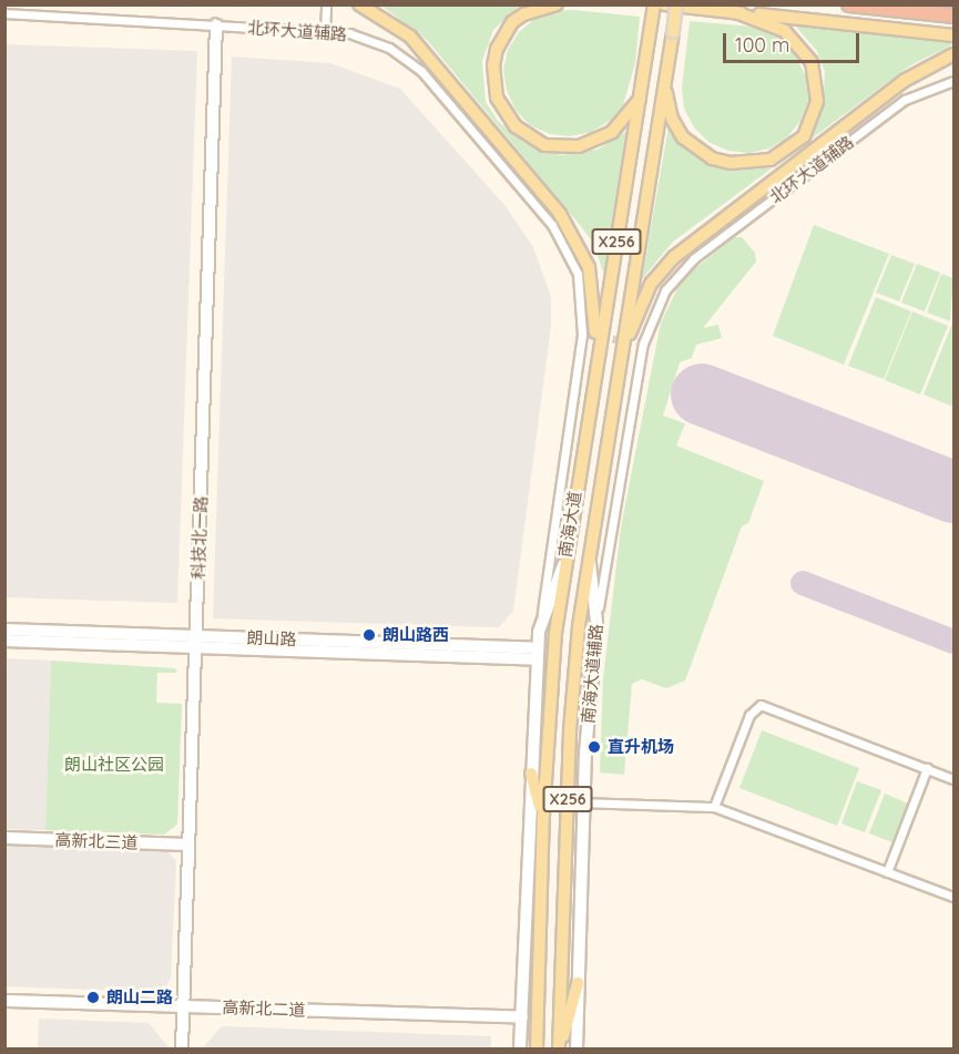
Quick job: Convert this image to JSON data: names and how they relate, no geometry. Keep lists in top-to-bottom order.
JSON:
{
  "streets": {
    "main road": [
      "X256",
      "南海大道",
      "科技北一路",
      "朗山路",
      "南海大道辅路",
      "高新北三道",
      "高新北二道"
    ],
    "street": ["北环大道辅路"]
  },
  "crossings": [
    ["北环大道辅路", "科技北一路"],
    ["北环大道辅路", "南海大道辅路"],
    ["南海大道", "南海大道辅路"],
    ["科技北一路", "朗山路"],
    ["科技北一路", "高新北三道"],
    ["科技北一路", "高新北二道"]
  ],
  "parks": ["朗山社区公园"],
  "places": ["朗山路西", "直升机场", "朗山二路"],
  "scale_bar": "100 m"
}
